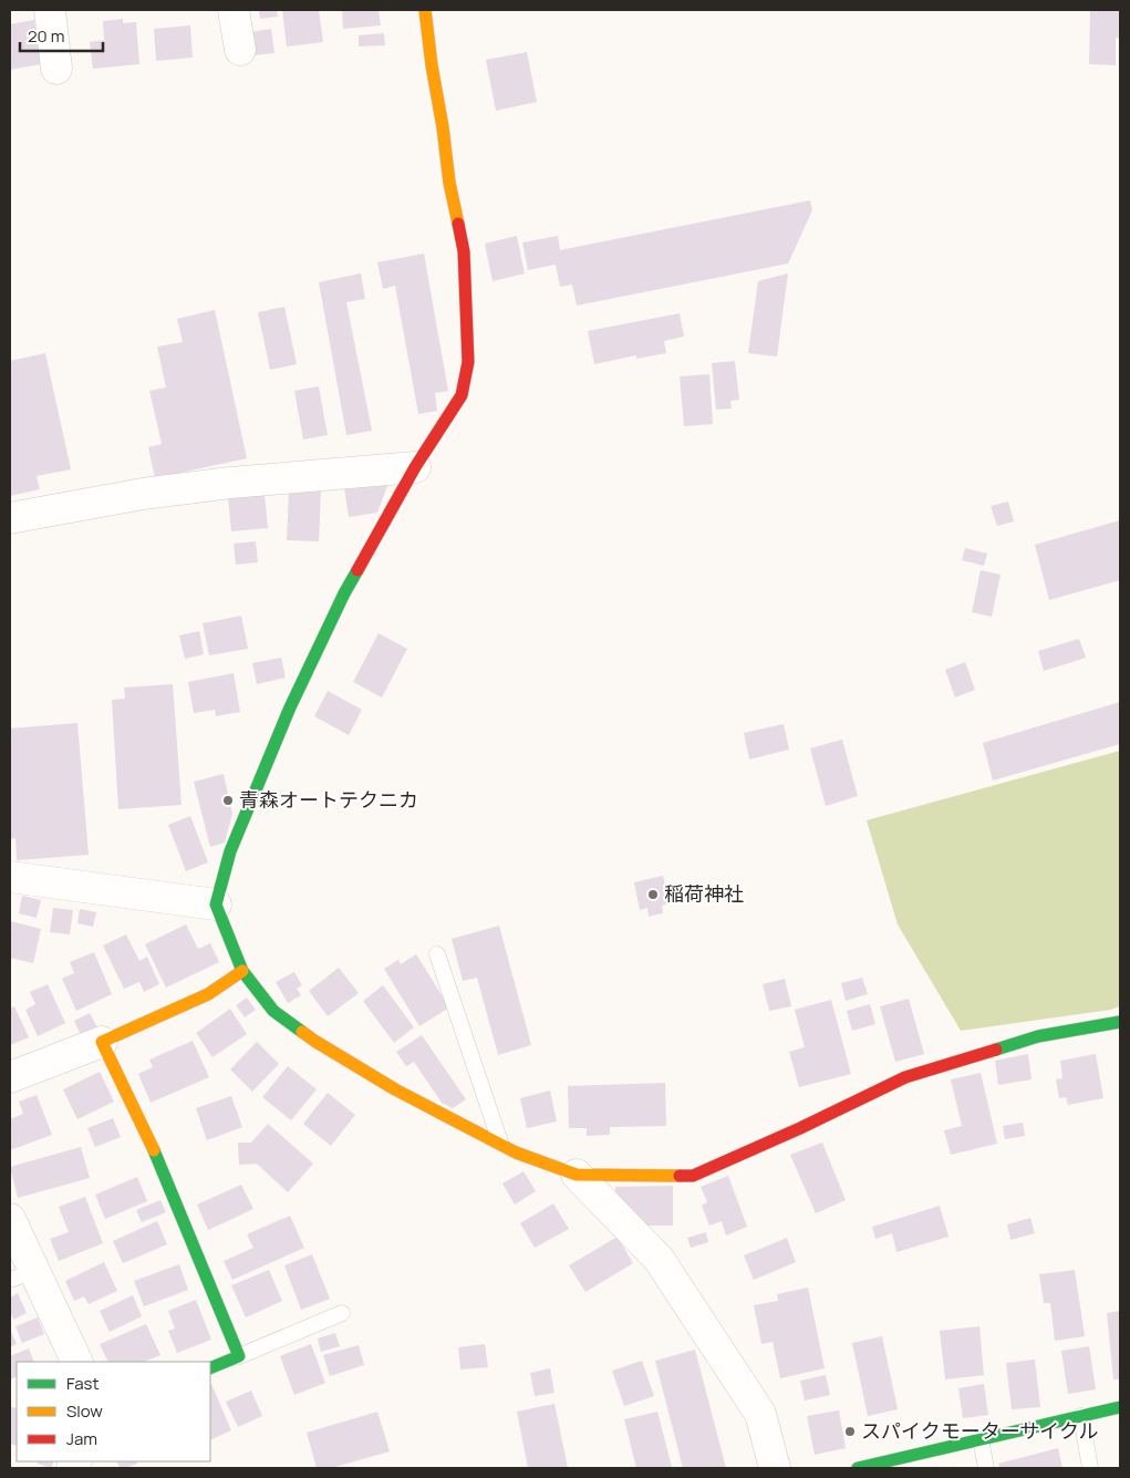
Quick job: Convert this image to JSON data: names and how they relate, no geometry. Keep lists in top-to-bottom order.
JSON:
{
  "places": ["青森オートテクニカ", "稲荷神社", "スパイクモーターサイクル"],
  "legend": ["Fast", "Slow", "Jam"],
  "scale_bar": "20 m"
}
